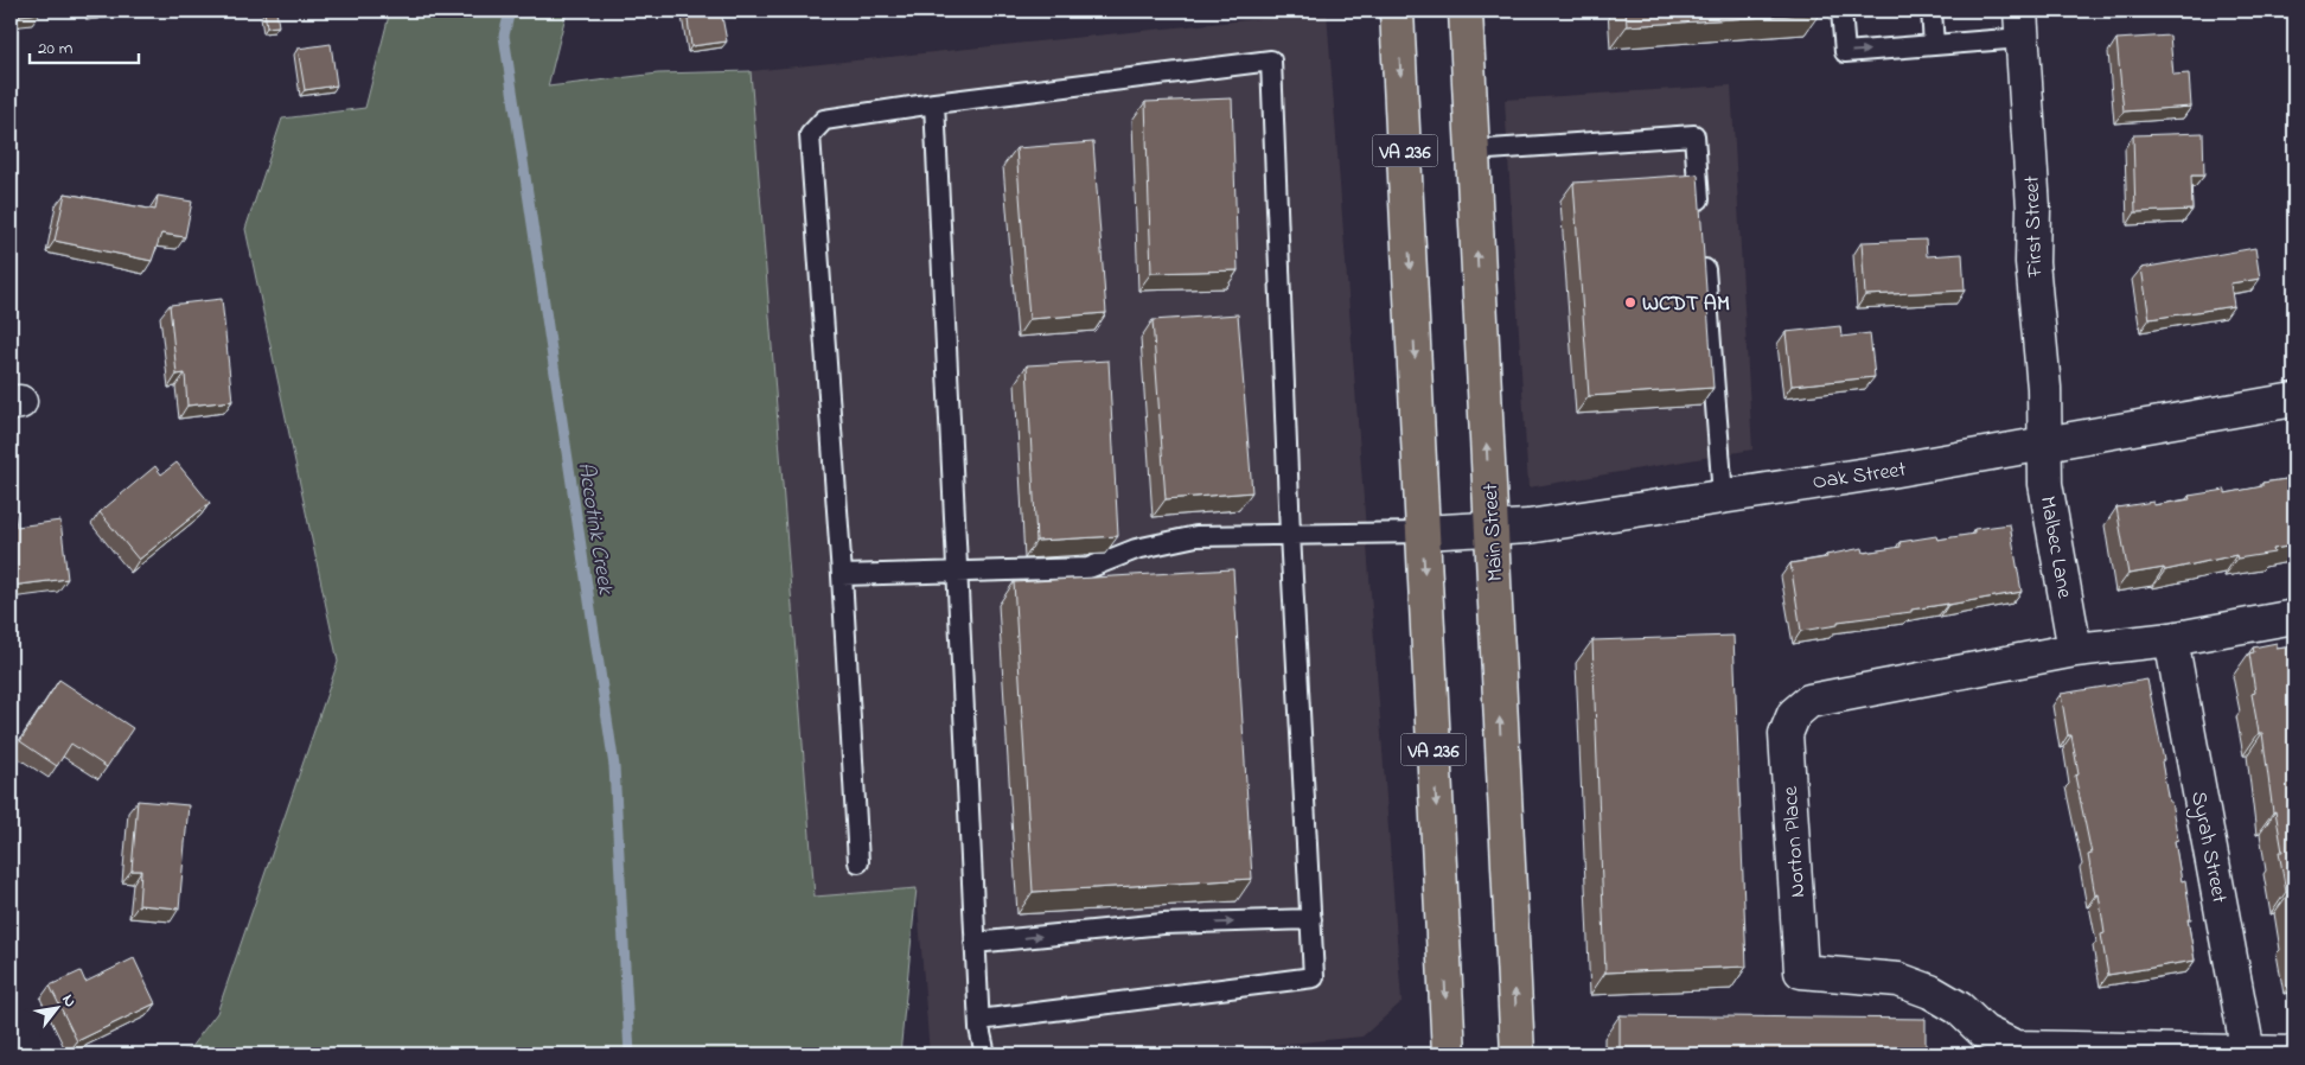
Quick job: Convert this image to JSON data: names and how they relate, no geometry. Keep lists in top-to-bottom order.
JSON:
{
  "streets": {
    "main road": ["VA 236", "Main Street"],
    "street": [
      "First Street",
      "Oak Street",
      "Malbec Lane",
      "Norton Place",
      "Syrah Street"
    ]
  },
  "crossings": [
    ["VA 236", "Oak Street"],
    ["First Street", "Oak Street"],
    ["First Street", "Malbec Lane"],
    ["Oak Street", "Main Street"],
    ["Oak Street", "Malbec Lane"],
    ["Malbec Lane", "Norton Place"],
    ["Norton Place", "Syrah Street"]
  ],
  "water": ["Accotink Creek"],
  "places": ["WCDT AM"],
  "scale_bar": "20 m",
  "north": "top right"
}
